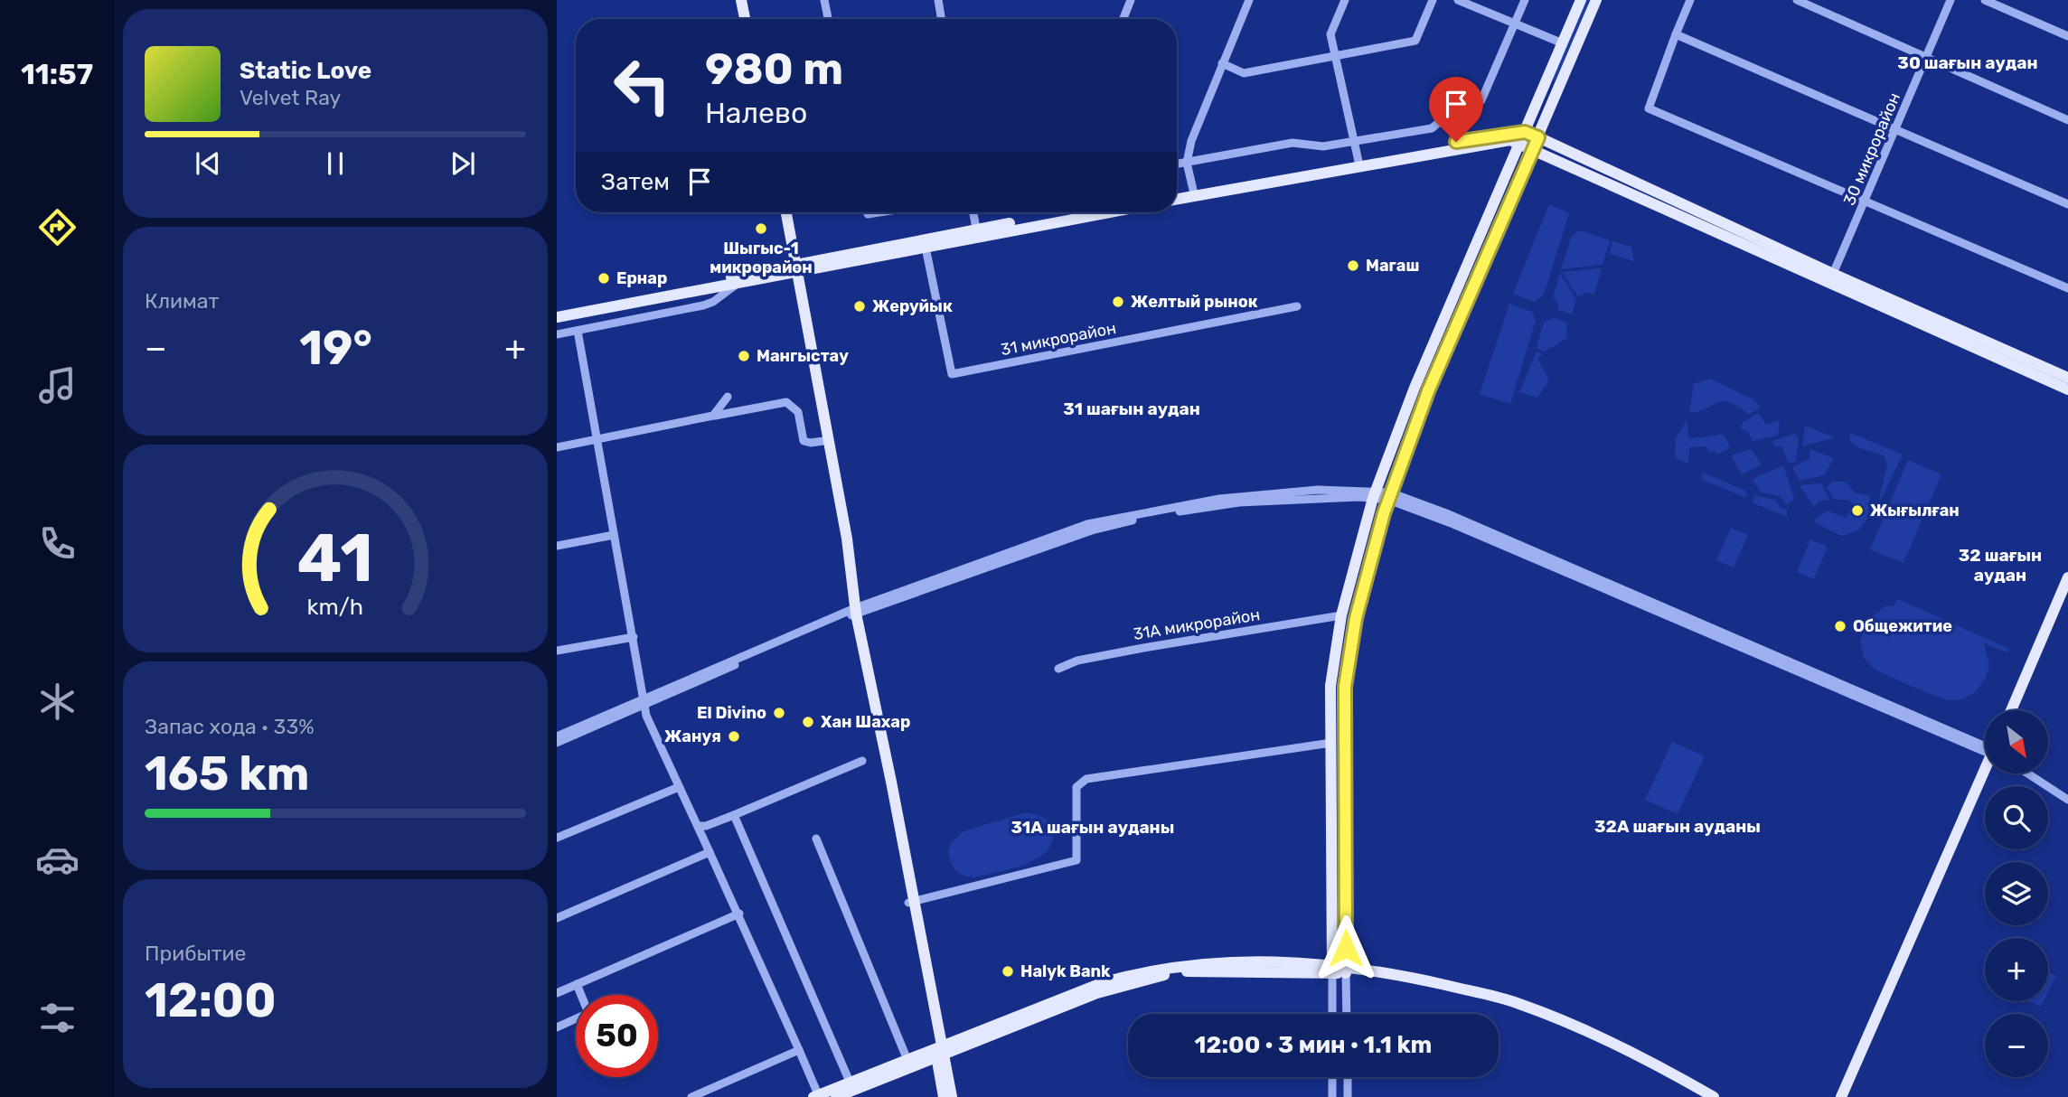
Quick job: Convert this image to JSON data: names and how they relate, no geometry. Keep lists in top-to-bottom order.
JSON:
{
  "streets": {
    "street": ["30 микрорайон", "31 микрорайон", "31А микрорайон"]
  },
  "districts": [
    "30 шағын аудан",
    "31 шағын аудан",
    "32 шағын аудан",
    "32А шағын ауданы",
    "31А шағын ауданы"
  ],
  "places": [
    "Шыгыс-1 микрорайон",
    "Магаш",
    "Ернар",
    "Желтый рынок",
    "Жеруйык",
    "Мангыстау",
    "Жығылған",
    "Общежитие",
    "El Divino",
    "Хан Шахар",
    "Жануя",
    "Halyk Bank"
  ],
  "north": "bottom right",
  "page": {
    "tabs": "11:57",
    "turn": ["980 m", "Налево"],
    "song": ["Static Love", "Velvet Ray"],
    "then": "Затем",
    "tile": [
      "Климат",
      ["Запас хода · 33%", "165 km"],
      ["Прибытие", "12:00"]
    ],
    "heat": ["−", "19°", "+"],
    "map_buttons": ["+", "−"],
    "limit": "50",
    "trip": "12:00 · 3 мин · 1.1 km",
    "gauge": ["41", "km/h"]
  }
}
